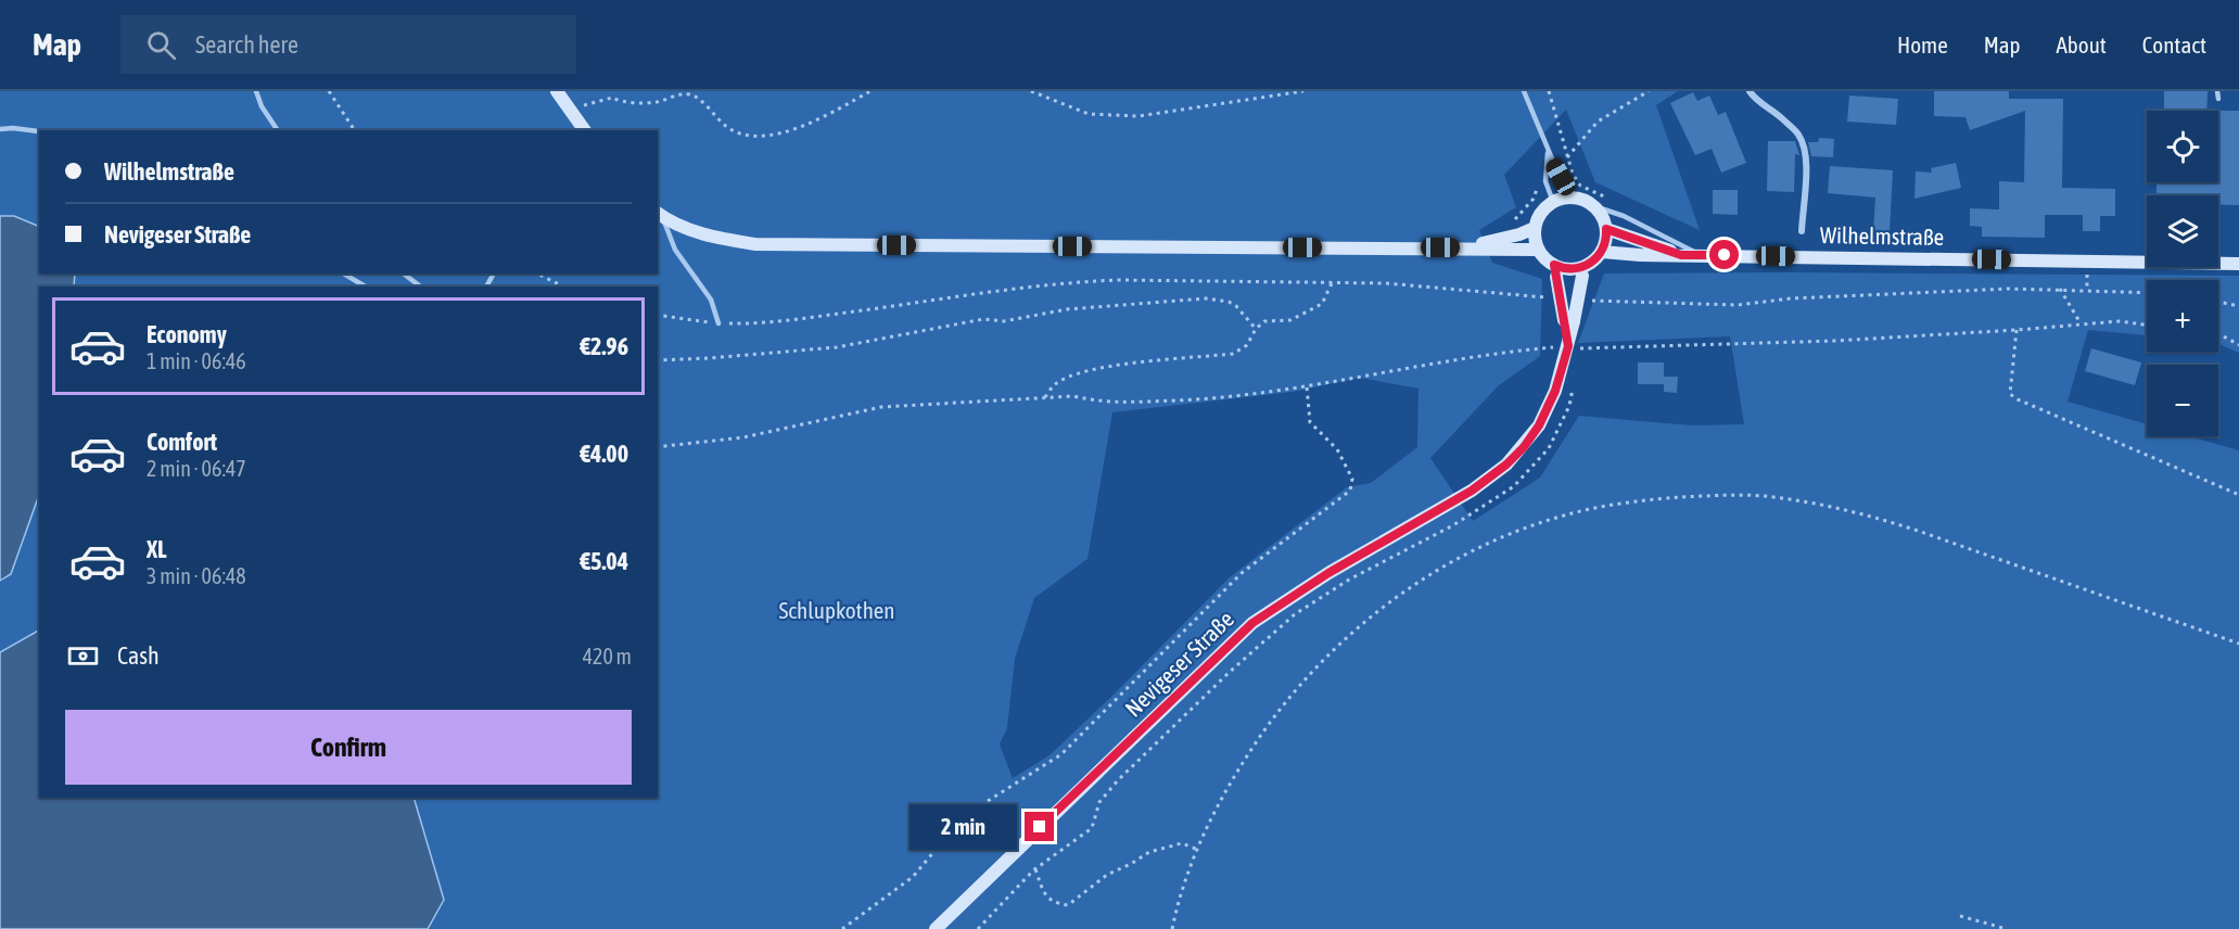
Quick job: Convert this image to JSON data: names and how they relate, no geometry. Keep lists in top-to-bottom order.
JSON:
{
  "streets": {
    "main road": ["Wilhelmstraße", "Nevigeser Straße"]
  },
  "crossings": [
    ["Wilhelmstraße", "Nevigeser Straße"]
  ],
  "parks": ["Schlupkothen"],
  "page": {
    "header": "Map",
    "search": "Search here",
    "nav": [
      "Home",
      "Map",
      "About",
      "Contact"
    ],
    "map_buttons": ["+", "−"],
    "banner": ["Wilhelmstraße", "Nevigeser Straße"],
    "list": [
      {
        "name": "Economy",
        "note": "1 min · 06:46",
        "value": "€2.96"
      },
      {
        "name": "Comfort",
        "note": "2 min · 06:47",
        "value": "€4.00"
      },
      {
        "name": "XL",
        "note": "3 min · 06:48",
        "value": "€5.04"
      }
    ],
    "pay": ["Cash", "420 m"],
    "buttons": "Confirm",
    "bubble": "2 min"
  }
}
